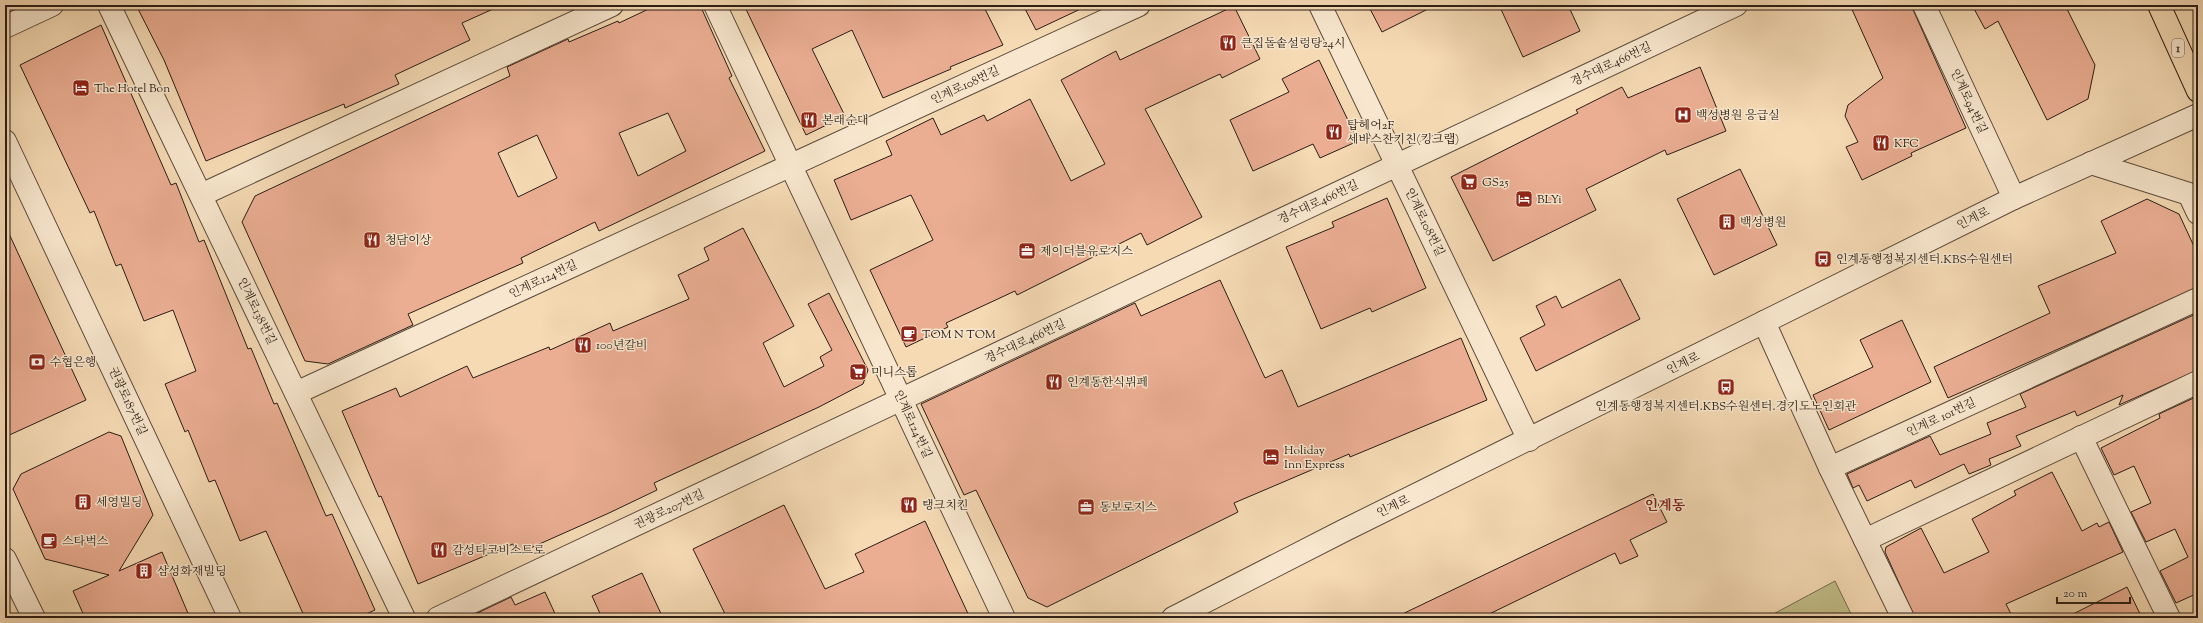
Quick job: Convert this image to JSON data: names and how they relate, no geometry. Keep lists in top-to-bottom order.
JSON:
{
  "streets": {
    "main road": ["1"],
    "street": [
      "경수대로466번길",
      "인계로108번길",
      "인계로94번길",
      "인계로",
      "인계로124번길",
      "인계로138번길",
      "권광로187번길",
      "인계로 101번길",
      "권광로207번길"
    ]
  },
  "crossings": [
    ["경수대로466번길", "인계로108번길"],
    ["경수대로466번길", "인계로124번길"],
    ["경수대로466번길", "권광로207번길"],
    ["인계로108번길", "인계로"],
    ["인계로108번길", "인계로124번길"],
    ["인계로94번길", "인계로"],
    ["인계로124번길", "인계로138번길"],
    ["인계로124번길", "권광로207번길"]
  ],
  "districts": ["인계동"],
  "places": {
    "restaurant": [
      "큰집돌솥설렁탕24시",
      "본래순대",
      "탑헤어2F 세바스찬키친(킹크랩)",
      "KFC",
      "청담이상",
      "100년갈비",
      "인계동한식뷔페",
      "탱크치킨",
      "감성타코비스트로"
    ],
    "hotel": ["The Hotel Bon", "BLYi", "Holiday Inn Express"],
    "hospital": ["백성병원 응급실"],
    "supermarket": ["GS25", "미니스톱"],
    "building": ["백성병원", "세영빌딩", "삼성화재빌딩"],
    "office": ["제이더블유로지스", "동보로지스"],
    "bus stop": ["인계동행정복지센터.KBS수원센터", "인계동행정복지센터.KBS수원센터.경기도노인회관"],
    "cafe": ["TOM N TOM", "스타벅스"],
    "bank": ["수협은행"]
  },
  "scale_bar": "20 m"
}
